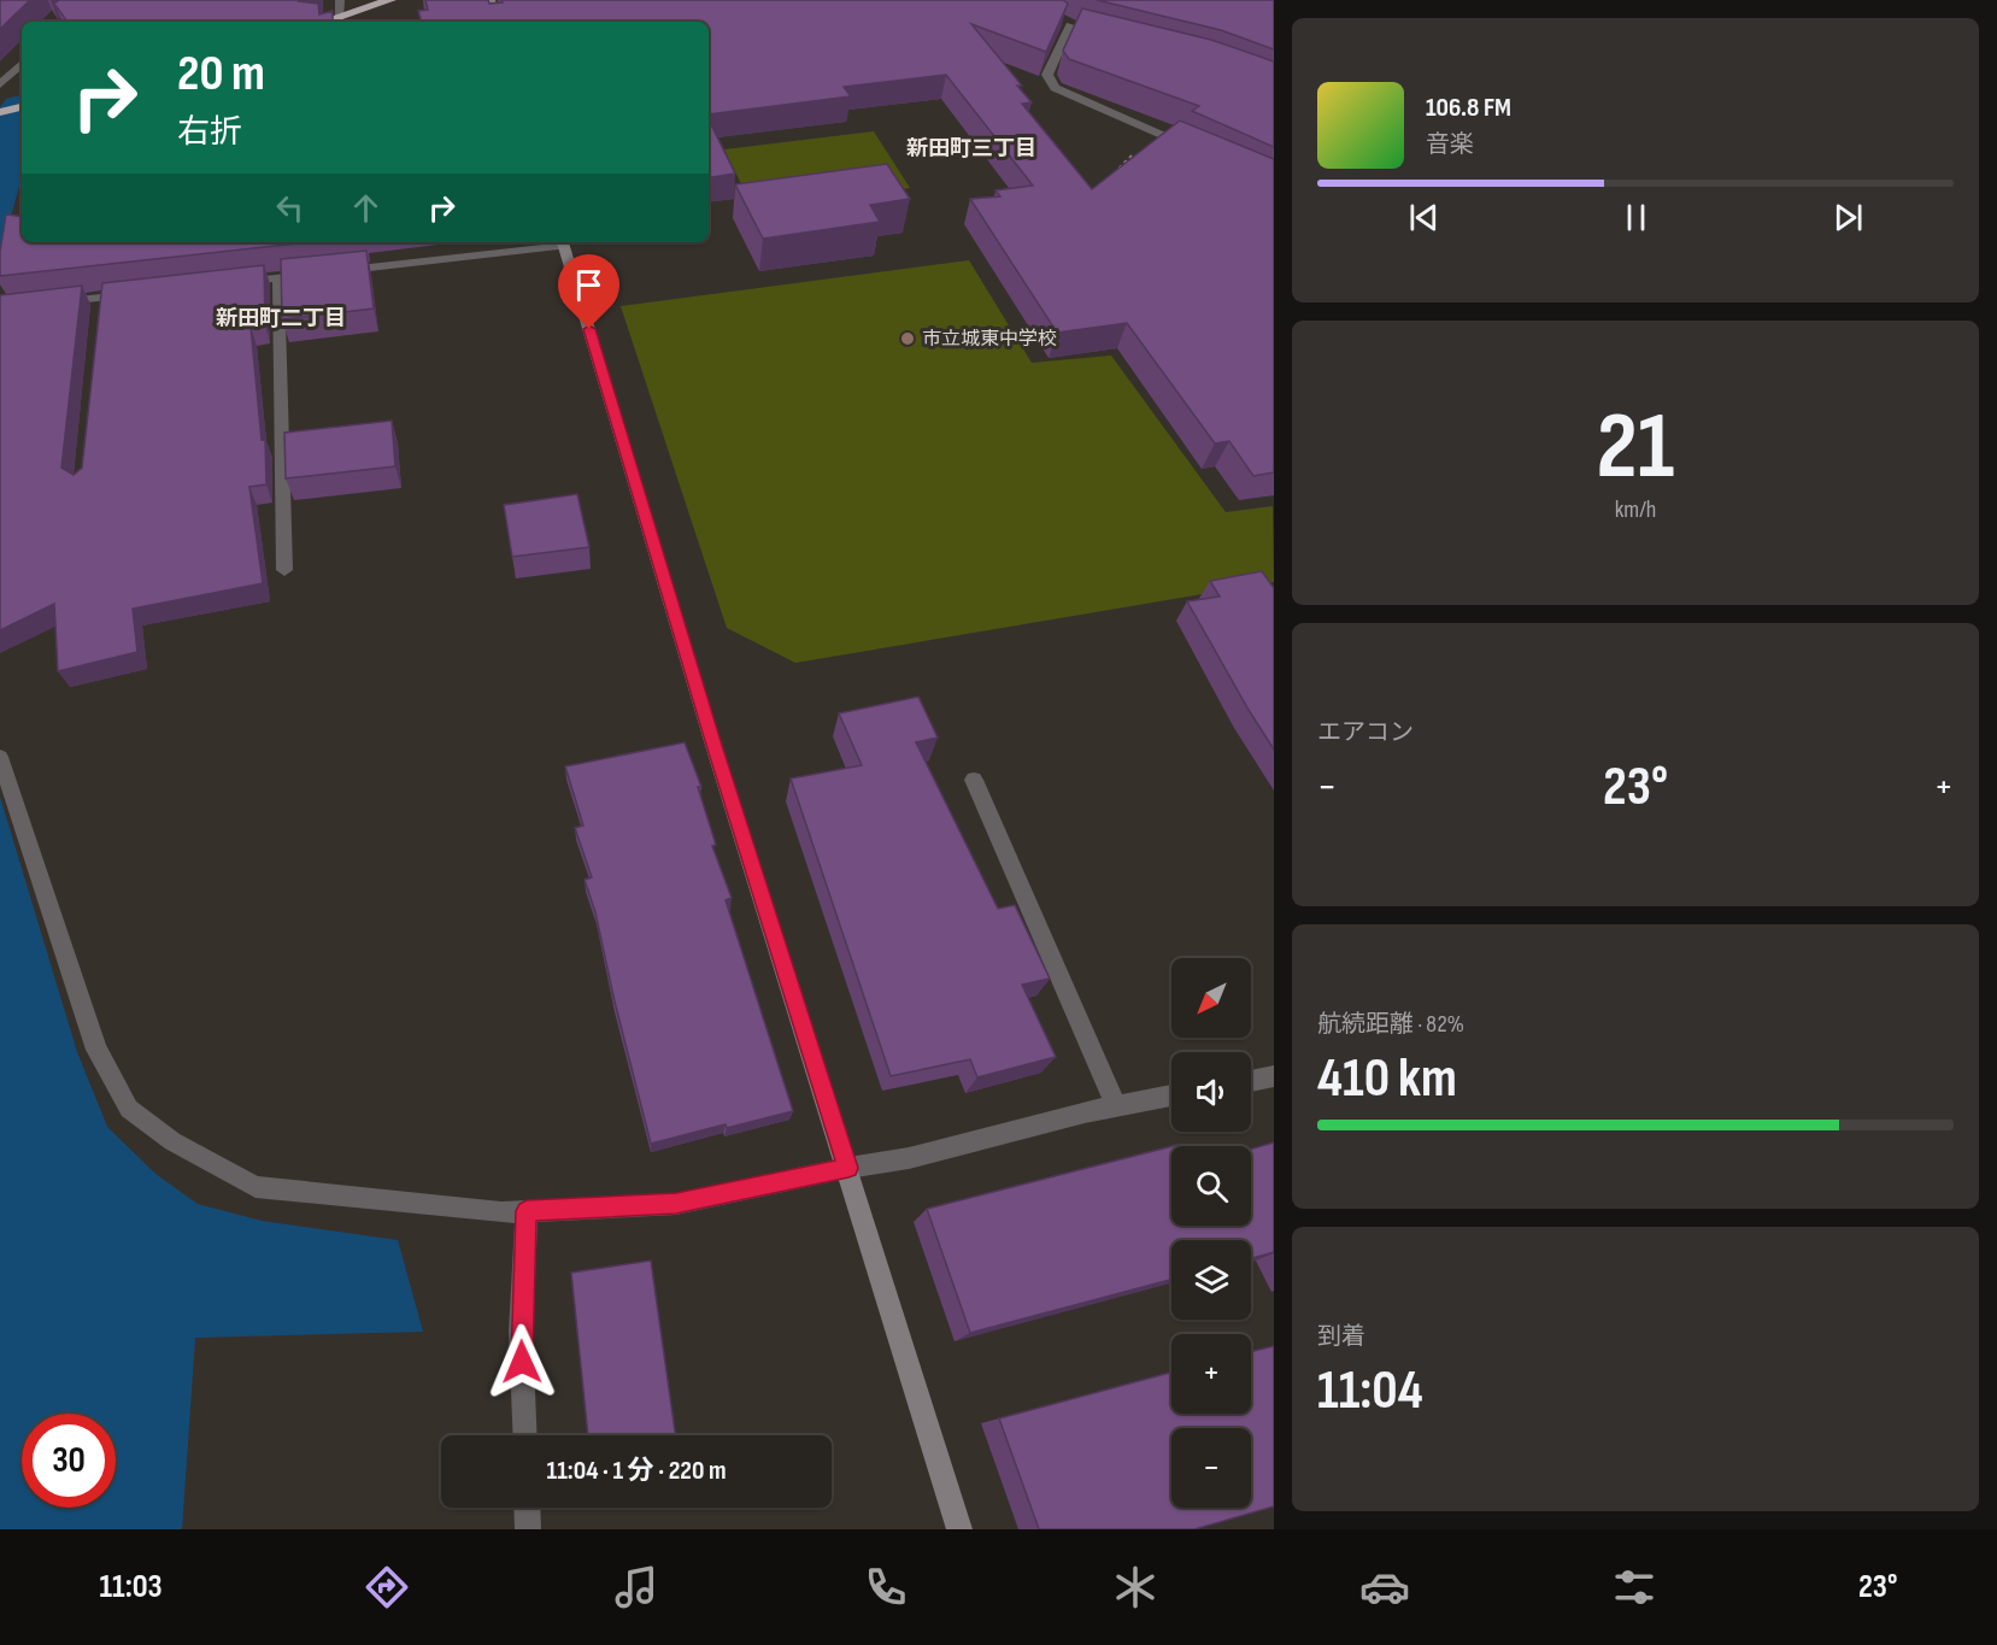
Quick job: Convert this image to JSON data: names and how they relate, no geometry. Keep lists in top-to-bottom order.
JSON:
{
  "districts": ["新田町三丁目", "新田町二丁目"],
  "places": ["市立城東中学校"],
  "north": "bottom left",
  "page": {
    "turn": ["20 m", "右折"],
    "song": ["106.8 FM", "音楽"],
    "tile": [
      ["21", "km/h"],
      "エアコン",
      ["航続距離 · 82%", "410 km"],
      ["到着", "11:04"]
    ],
    "heat": ["−", "23°", "+"],
    "map_buttons": ["+", "−"],
    "limit": "30",
    "trip": "11:04 · 1 分 · 220 m",
    "tabs": ["11:03", "23°"]
  }
}
